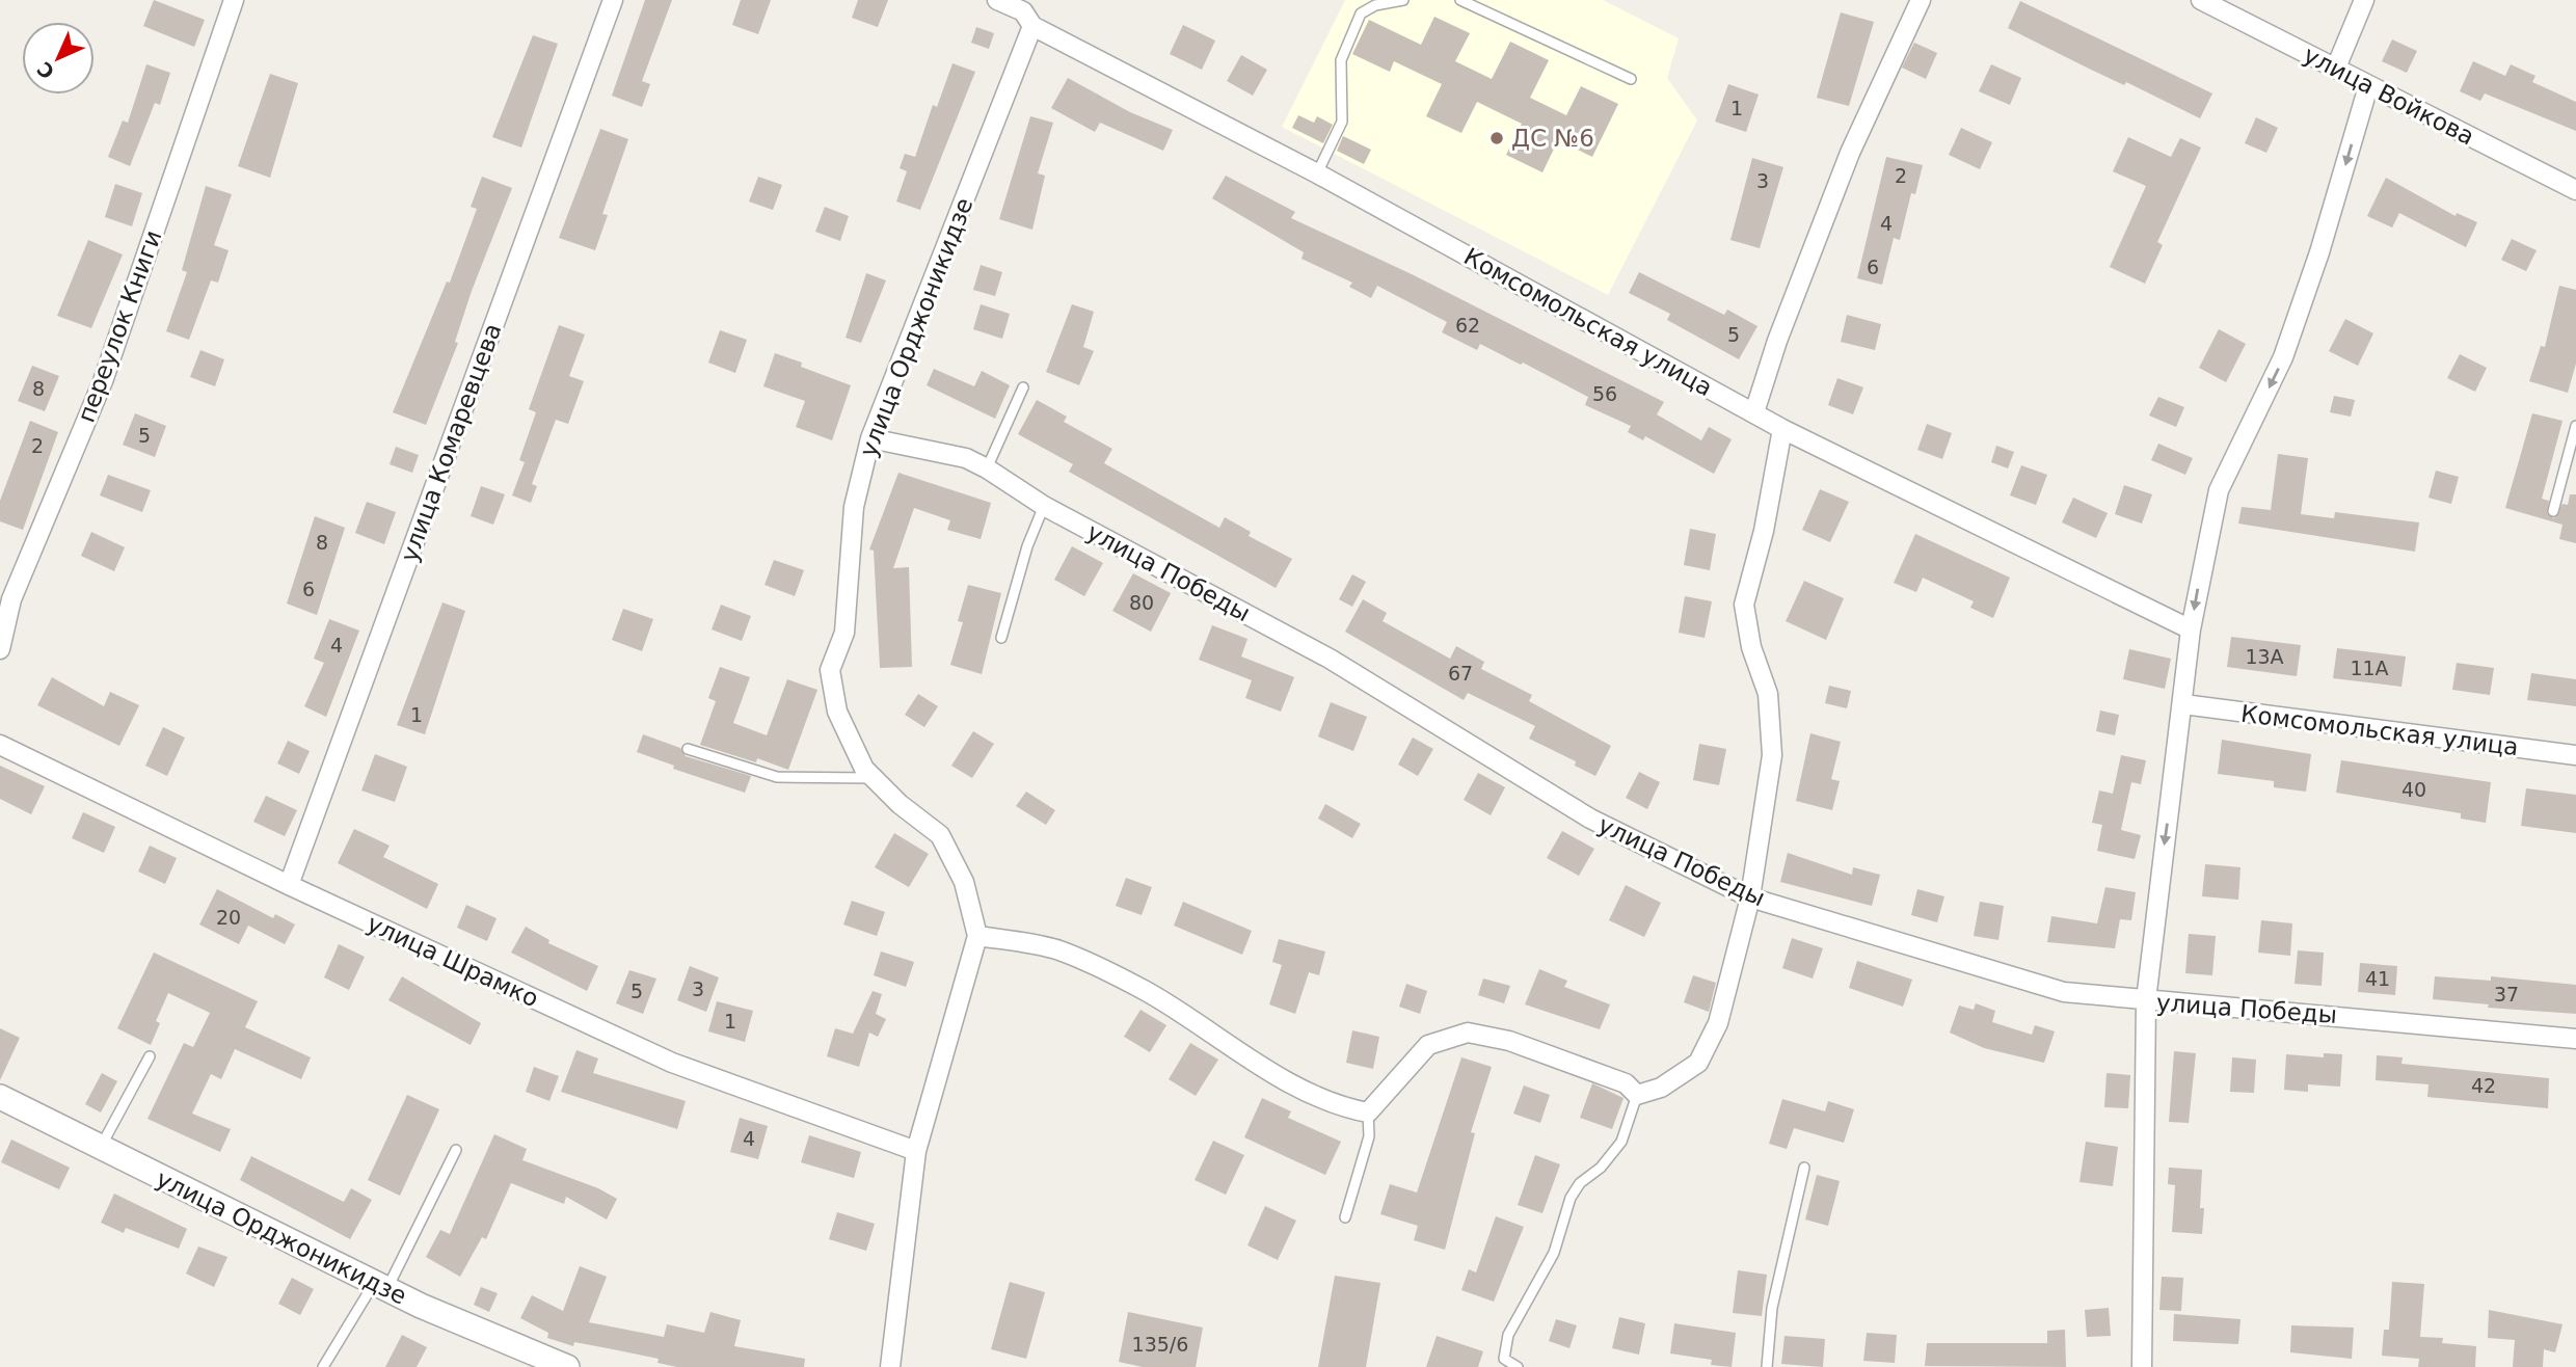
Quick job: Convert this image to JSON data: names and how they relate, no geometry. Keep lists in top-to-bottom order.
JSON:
{
  "streets": {
    "street": [
      "улица Войкова",
      "Комсомольская улица",
      "переулок Книги",
      "улица Орджоникидзе",
      "улица Комаревцева",
      "улица Победы",
      "улица Шрамко"
    ]
  },
  "crossings": [
    ["Комсомольская улица", "улица Орджоникидзе"],
    ["улица Орджоникидзе", "улица Победы"],
    ["улица Комаревцева", "улица Шрамко"]
  ],
  "places": ["ДС №6"],
  "house_numbers": [
    "1",
    "2",
    "3",
    "4",
    "6",
    "62",
    "5",
    "8",
    "56",
    "5",
    "2",
    "8",
    "6",
    "80",
    "4",
    "13А",
    "11А",
    "67",
    "1",
    "40",
    "20",
    "41",
    "3",
    "5",
    "37",
    "1",
    "42",
    "4",
    "135/6"
  ],
  "north": "bottom left"
}
